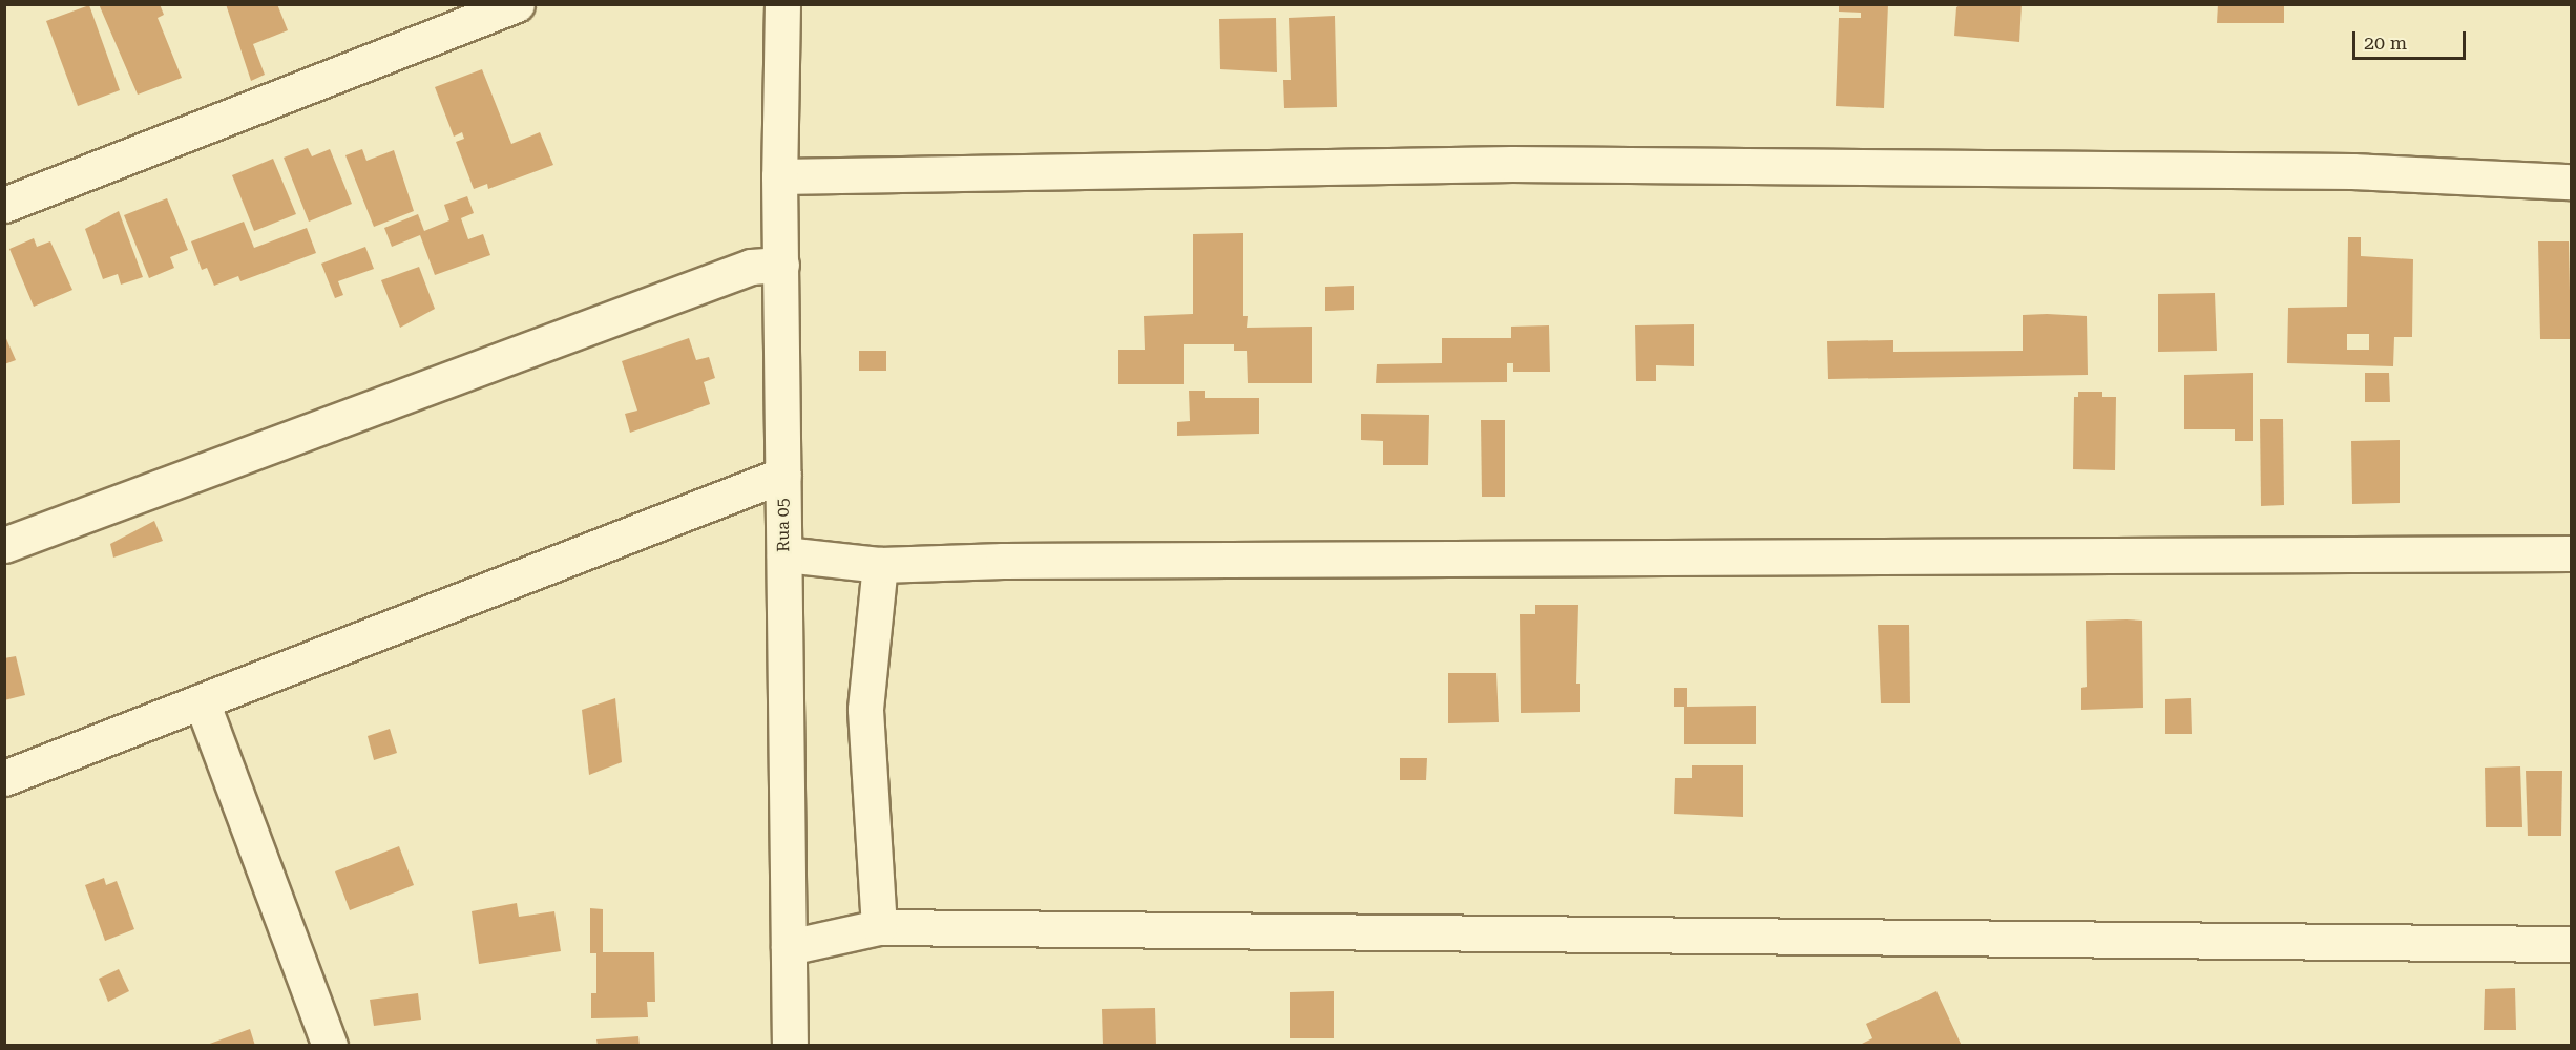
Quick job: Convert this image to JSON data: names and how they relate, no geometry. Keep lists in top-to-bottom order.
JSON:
{
  "streets": {
    "street": ["Rua 05"]
  },
  "scale_bar": "20 m"
}
